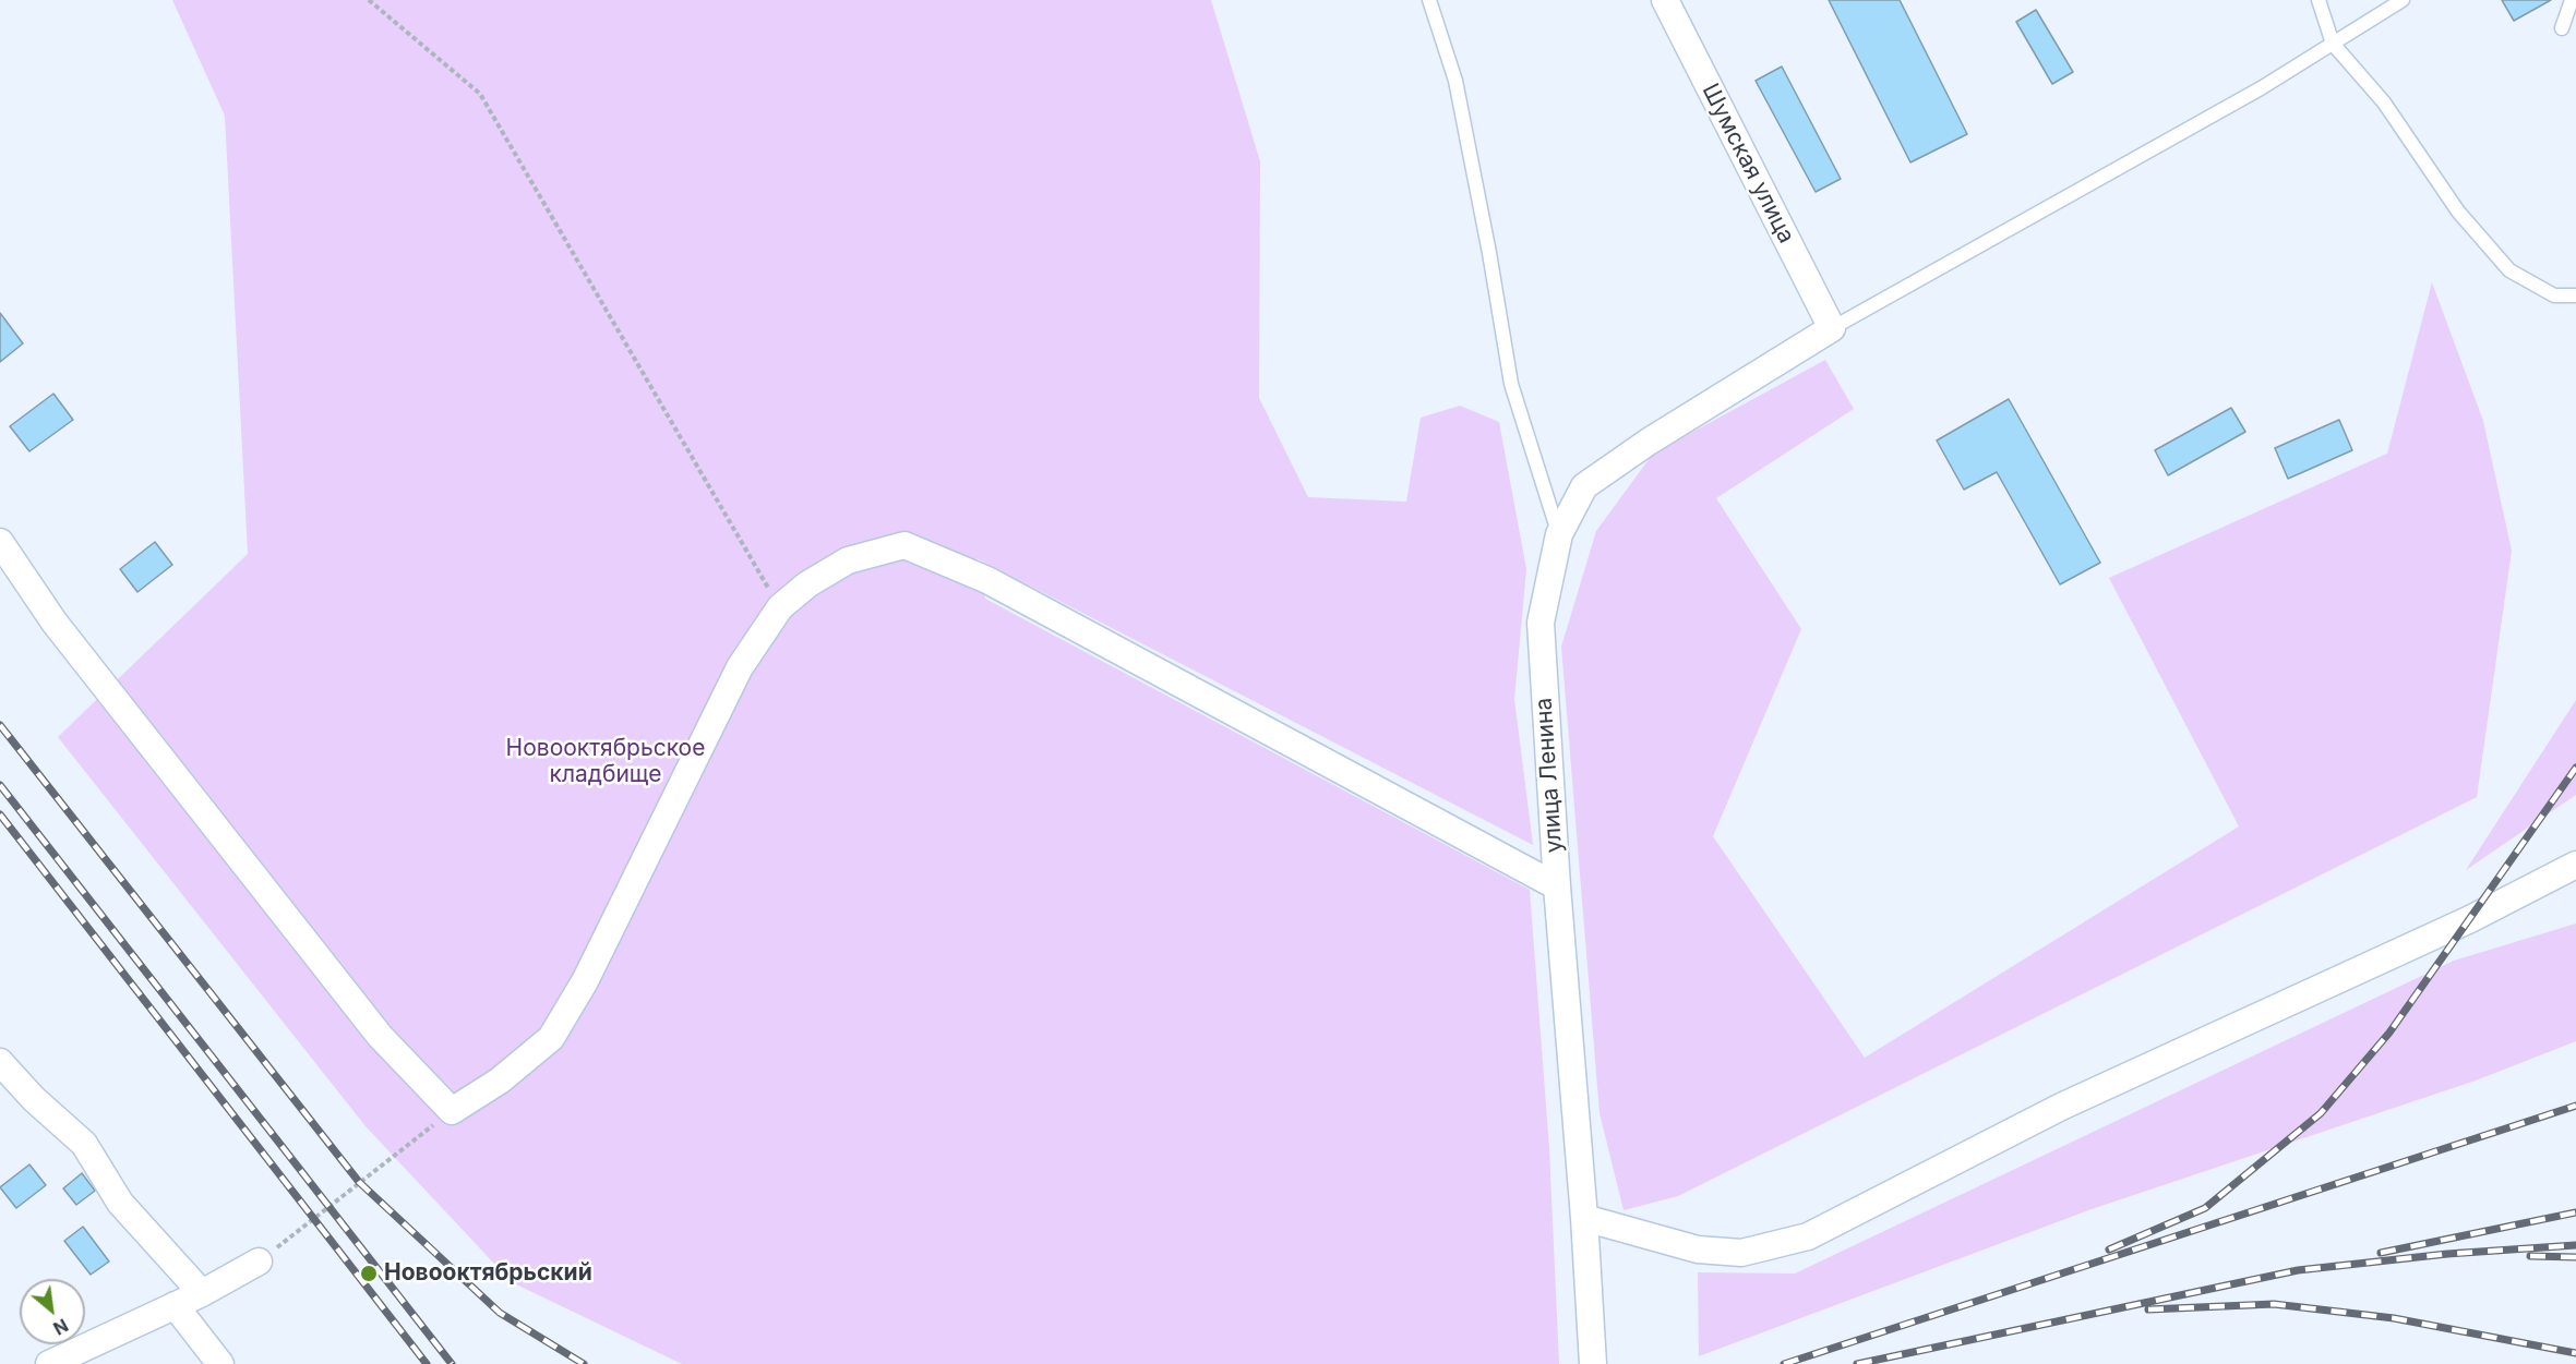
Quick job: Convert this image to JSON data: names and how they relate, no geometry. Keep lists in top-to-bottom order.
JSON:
{
  "streets": {
    "street": ["Шумская улица", "улица Ленина"]
  },
  "crossings": [
    ["Шумская улица", "улица Ленина"]
  ],
  "parks": ["Новооктябрьское кладбище"],
  "places": ["Новооктябрьский"],
  "north": "bottom right"
}
